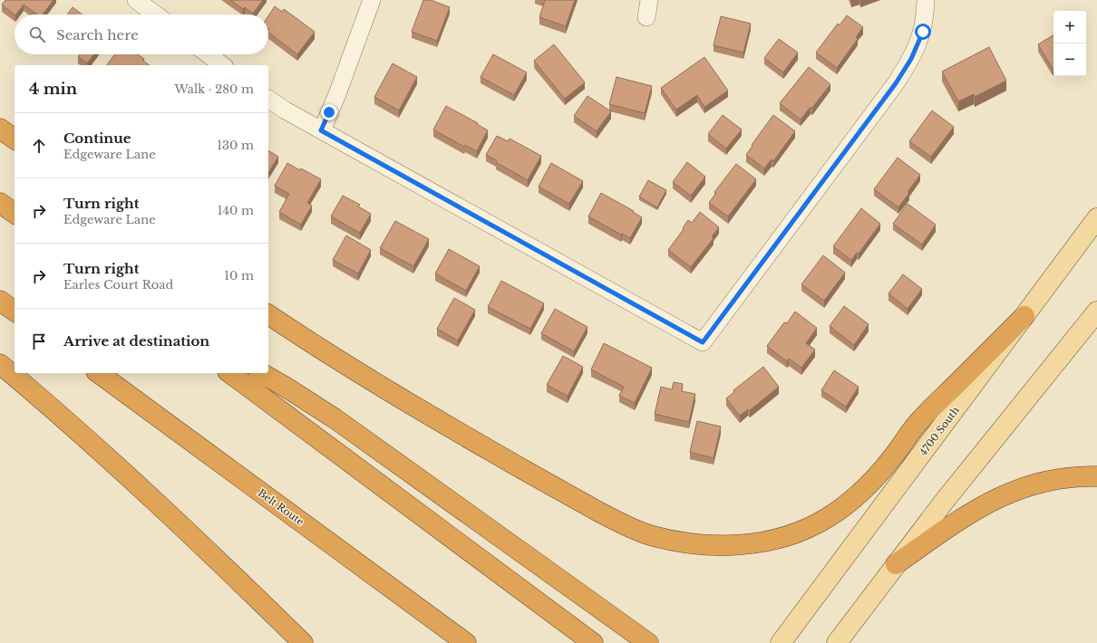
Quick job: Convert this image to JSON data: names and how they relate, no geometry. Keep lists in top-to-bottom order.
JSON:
{
  "streets": {
    "highway": ["Belt Route"],
    "main road": ["4700 South"]
  },
  "page": {
    "map_buttons": ["+", "−"],
    "search": "Search here",
    "heading": ["4 min", "Walk · 280 m"],
    "list": [
      ["Continue", "Edgeware Lane", "130 m"],
      ["Turn right", "Edgeware Lane", "140 m"],
      ["Turn right", "Earles Court Road", "10 m"],
      "Arrive at destination"
    ]
  }
}
